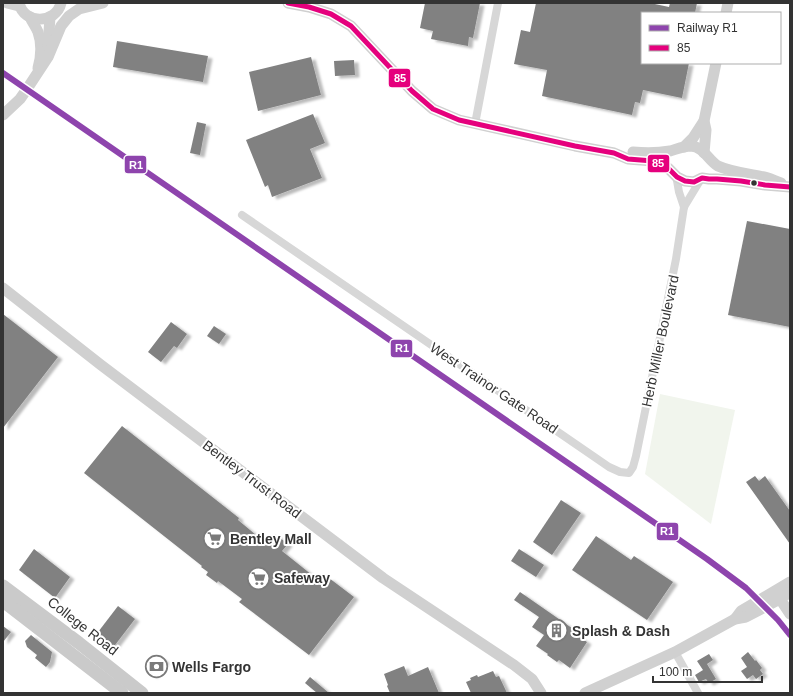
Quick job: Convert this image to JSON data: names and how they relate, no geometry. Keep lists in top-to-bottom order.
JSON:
{
  "streets": {
    "main road": ["College Road"],
    "street": ["Herb Miller Boulevard", "West Trainor Gate Road", "Bentley Trust Road"]
  },
  "crossings": [
    ["Herb Miller Boulevard", "West Trainor Gate Road"]
  ],
  "places": {
    "supermarket": ["Bentley Mall", "Safeway"],
    "building": ["Splash & Dash"],
    "bank": ["Wells Fargo"]
  },
  "lines": ["transit line 85", "rail line R1"],
  "legend": ["Railway R1", "85"],
  "scale_bar": "100 m"
}
